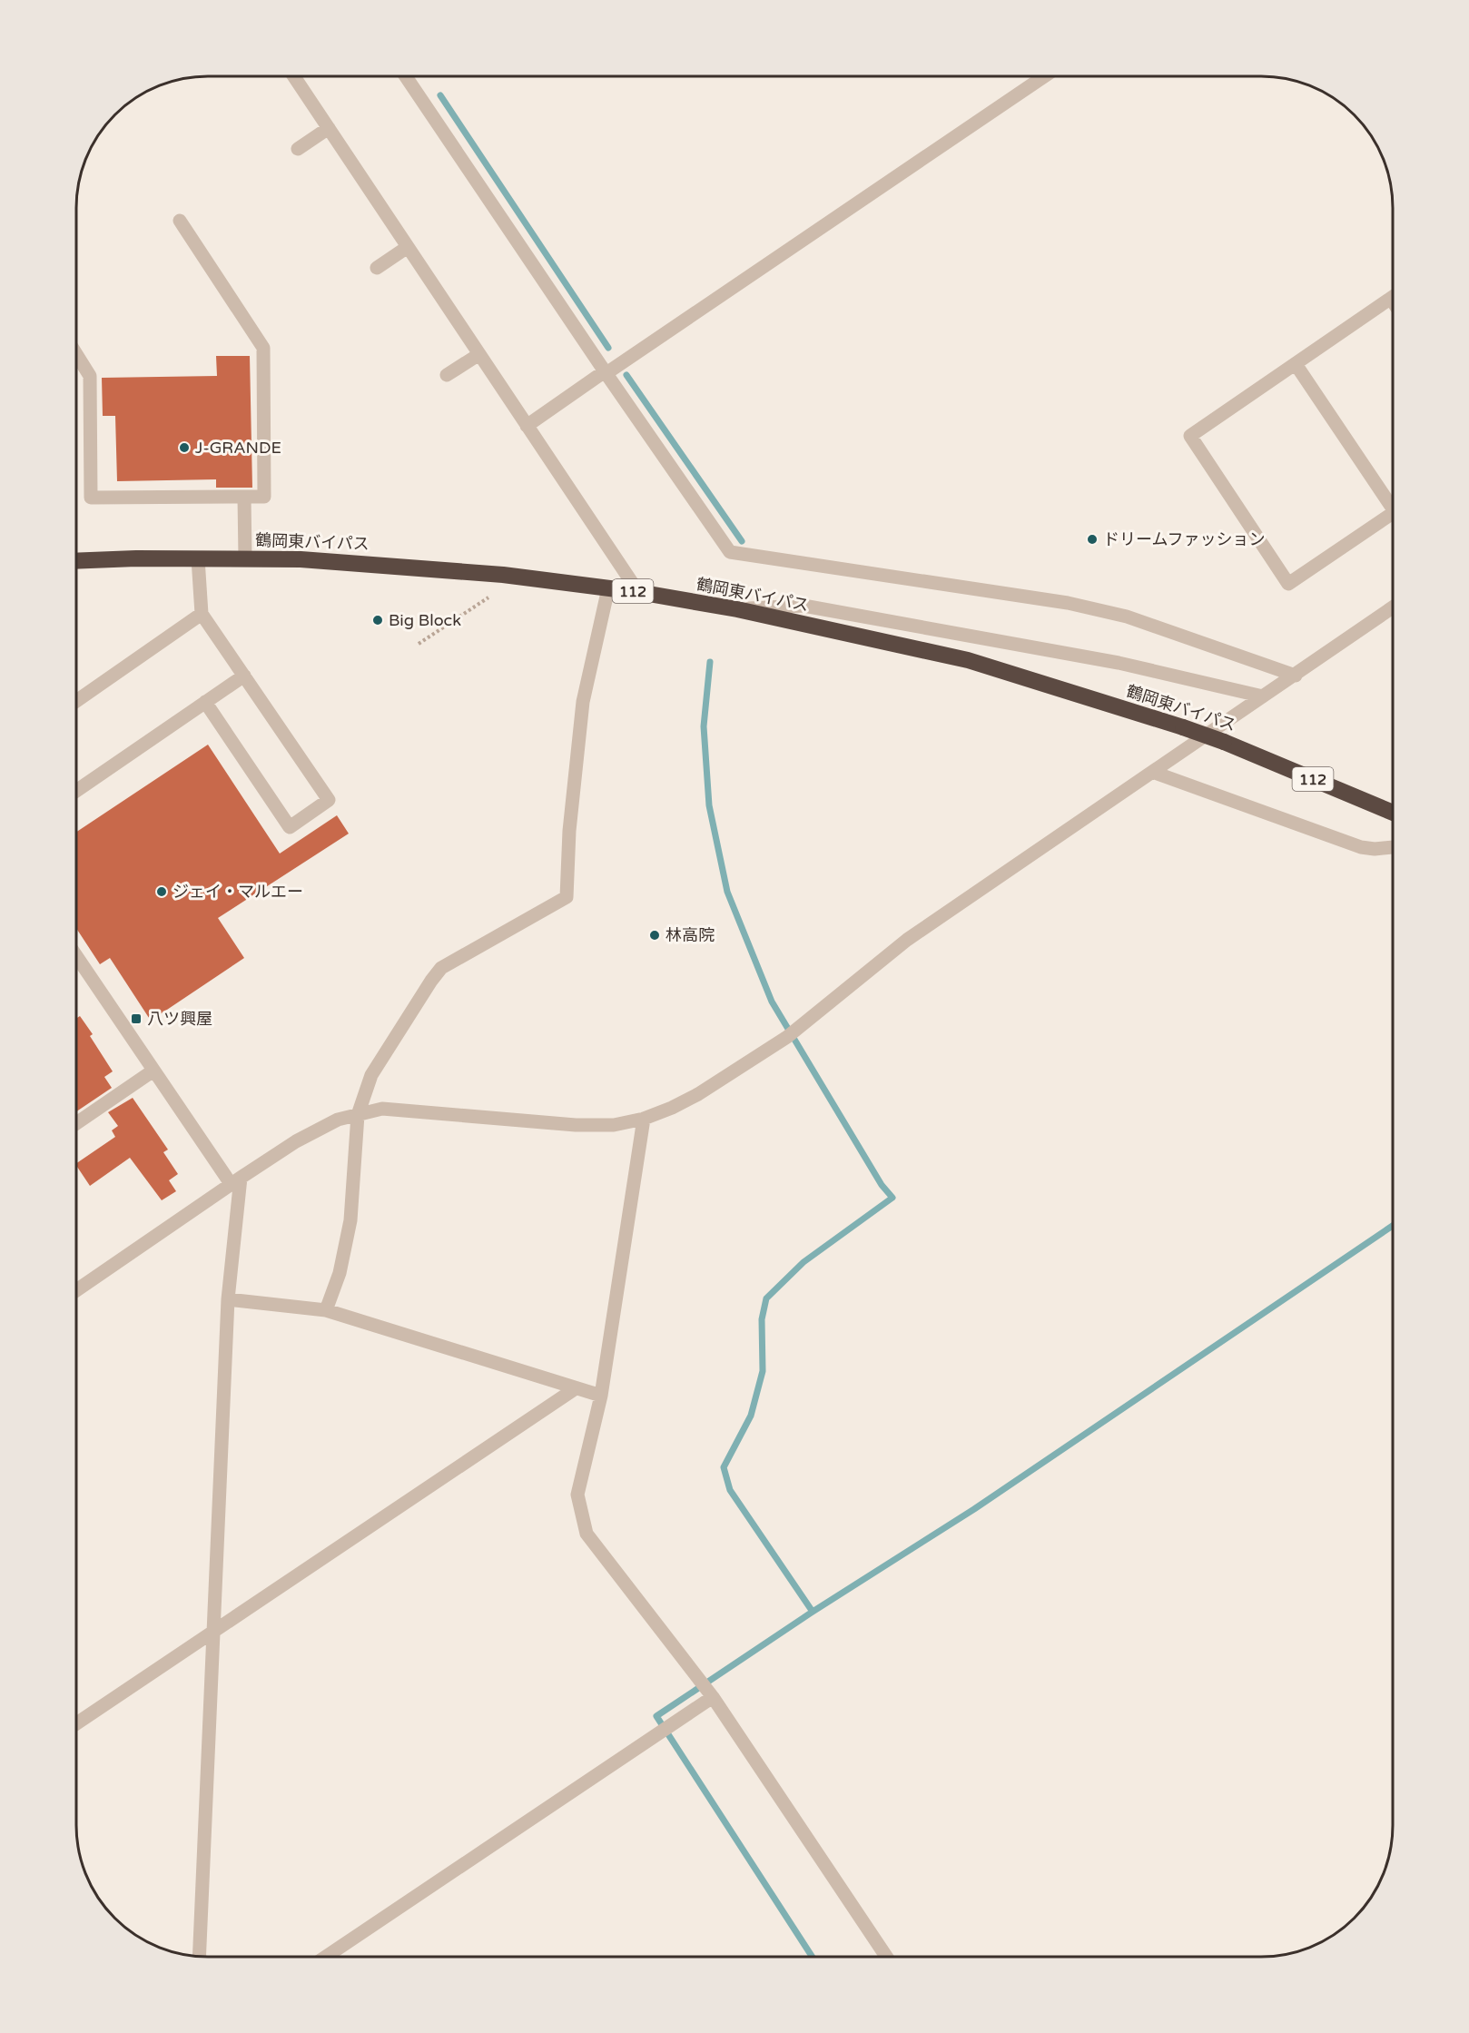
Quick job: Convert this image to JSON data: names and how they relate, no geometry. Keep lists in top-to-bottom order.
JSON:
{
  "streets": {
    "highway": ["鶴岡東バイパス", "112"]
  },
  "places": {
    "other": [
      "J-GRANDE",
      "ドリームファッション",
      "Big Block",
      "ジェイ・マルエー",
      "林高院"
    ],
    "transit": ["八ツ興屋"]
  }
}
